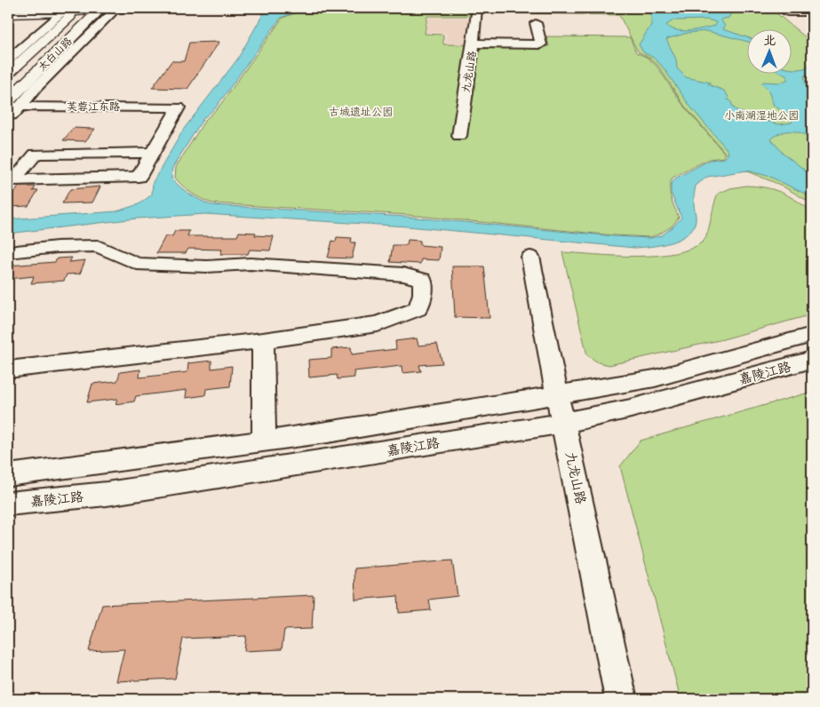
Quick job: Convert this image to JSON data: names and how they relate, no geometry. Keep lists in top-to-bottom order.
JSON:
{
  "streets": {
    "main road": ["太白山路"],
    "street": ["九龙山路", "芙蓉江东路", "嘉陵江路"]
  },
  "crossings": [
    ["九龙山路", "嘉陵江路"]
  ],
  "parks": ["古城遗址公园", "小南湖湿地公园"],
  "north": "top"
}
